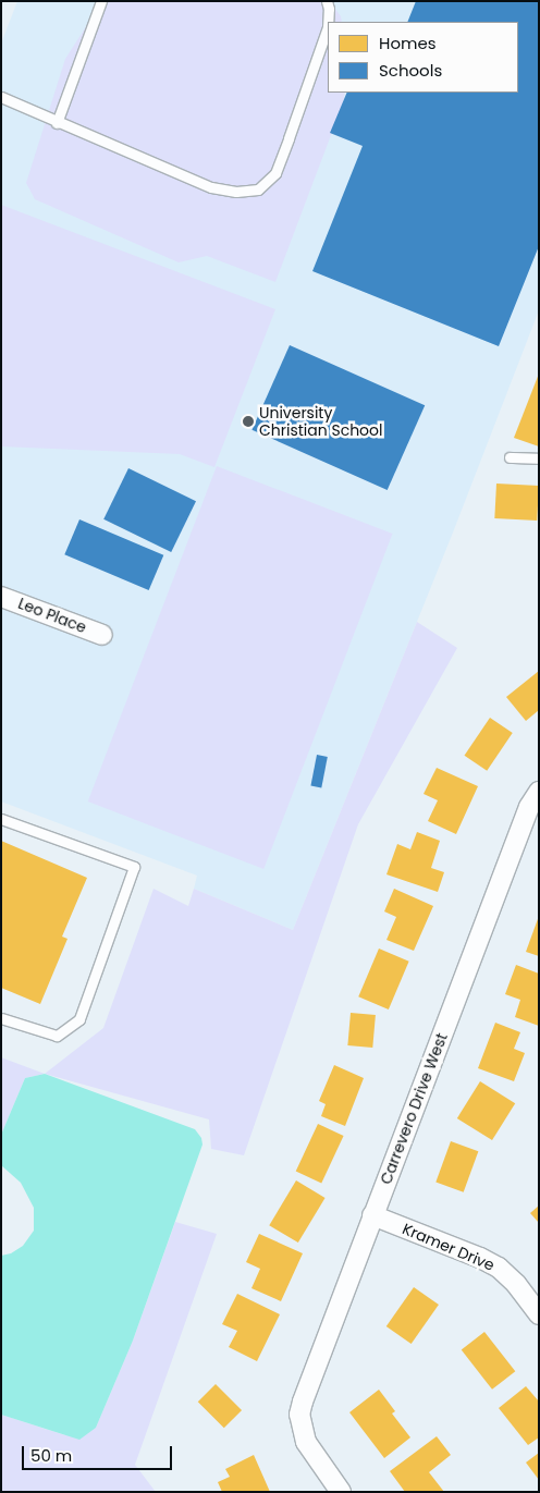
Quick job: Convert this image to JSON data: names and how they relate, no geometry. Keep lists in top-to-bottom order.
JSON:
{
  "streets": {
    "street": ["Leo Place", "Carrevero Drive West", "Kramer Drive"]
  },
  "crossings": [
    ["Carrevero Drive West", "Kramer Drive"]
  ],
  "places": ["University Christian School"],
  "legend": ["Homes", "Schools"],
  "scale_bar": "50 m"
}
